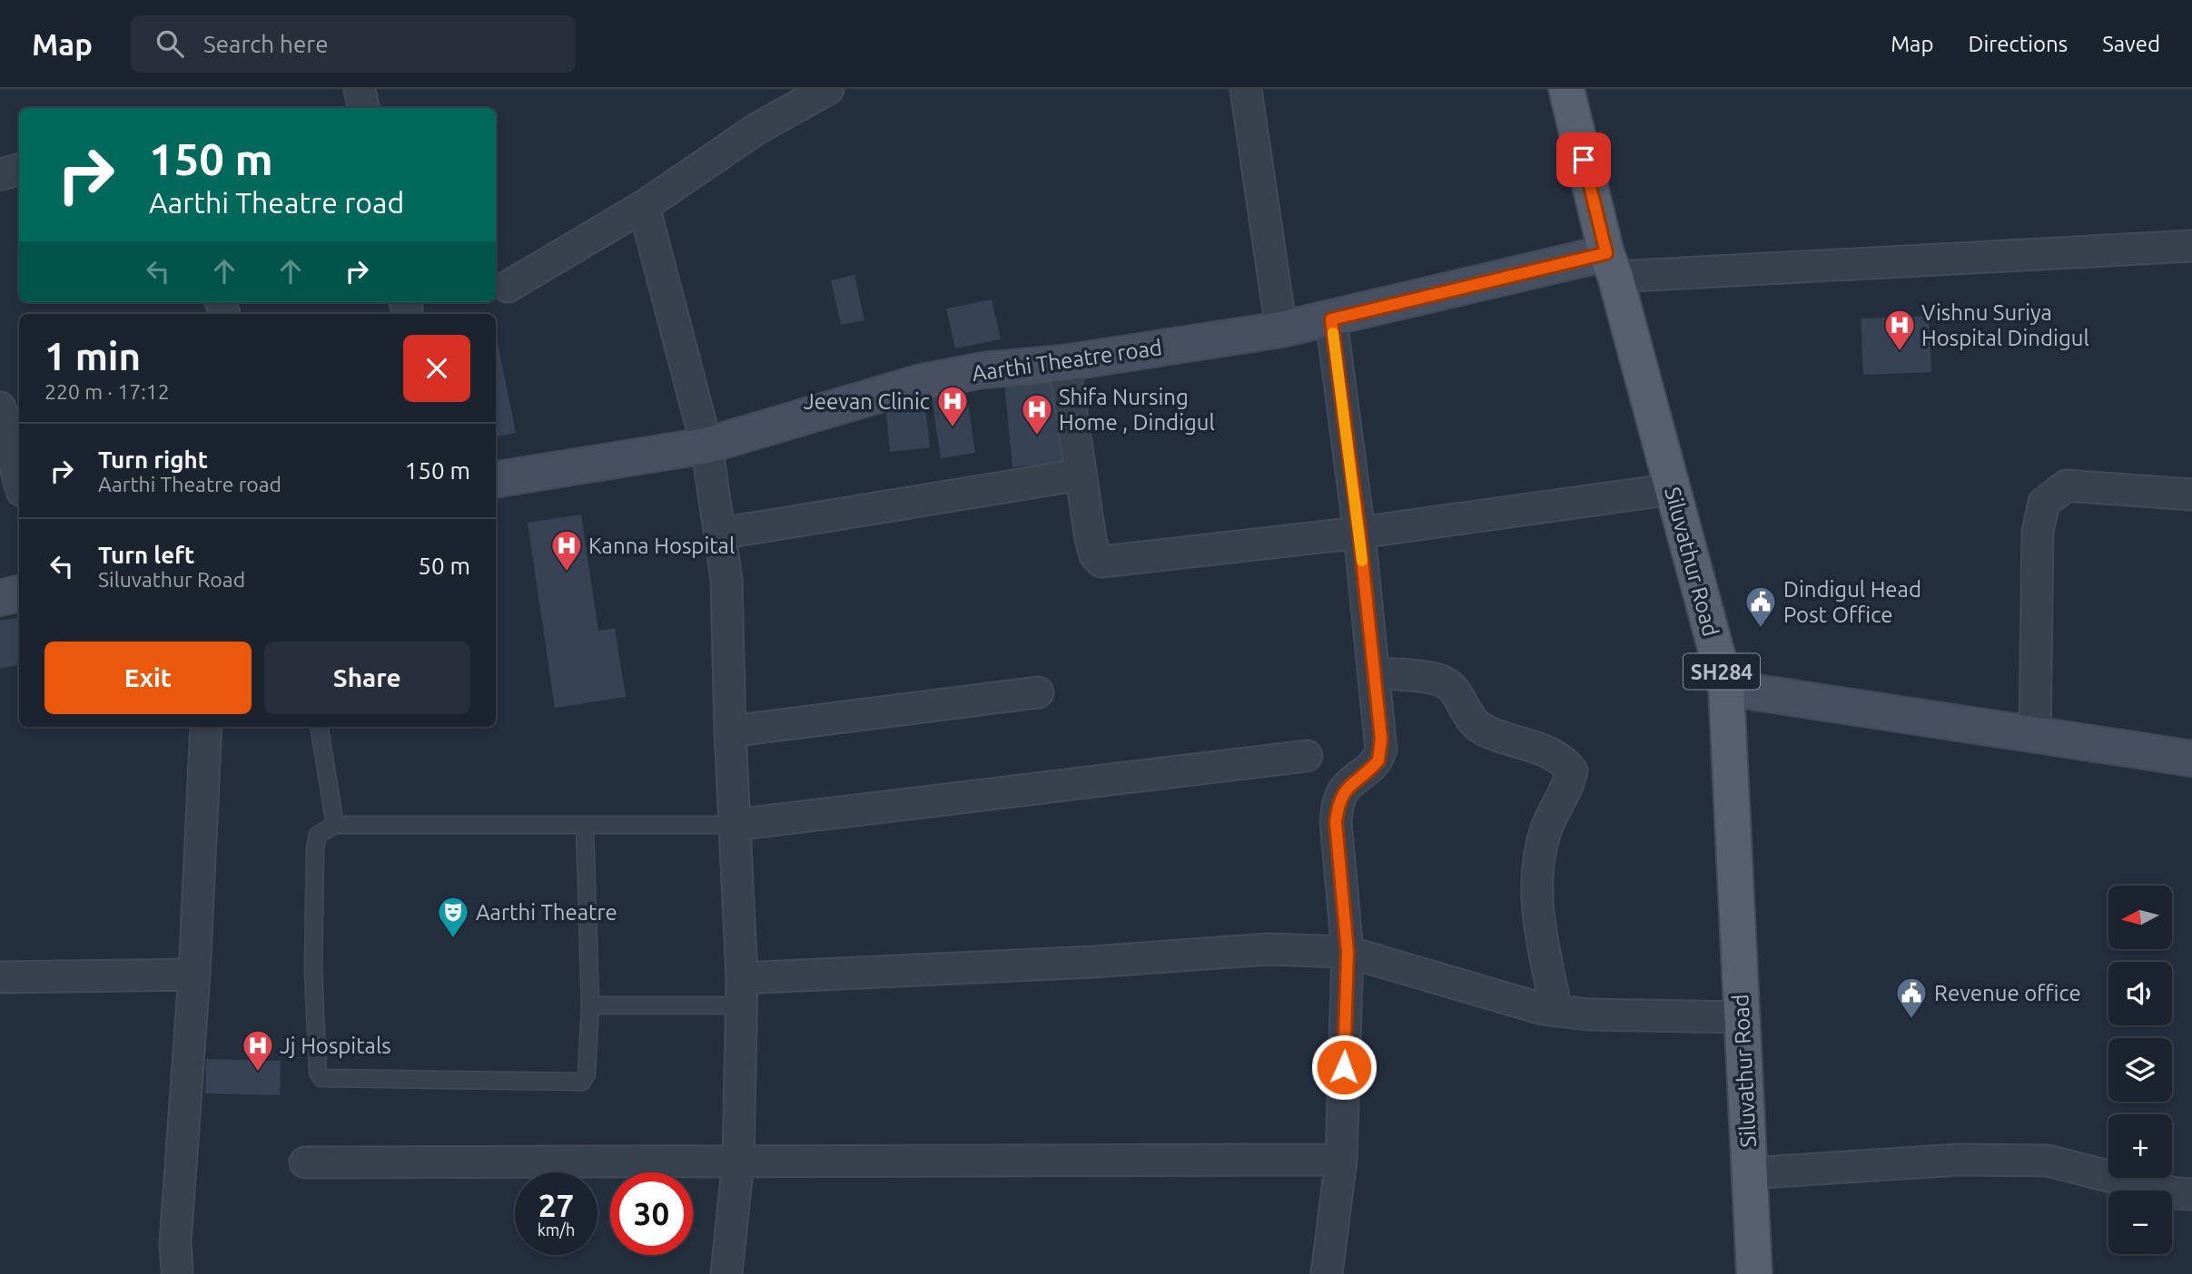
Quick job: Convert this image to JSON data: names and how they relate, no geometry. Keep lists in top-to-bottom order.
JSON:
{
  "streets": {
    "main road": ["Aarthi Theatre road", "Siluvathur Road", "SH284"]
  },
  "crossings": [
    ["Aarthi Theatre road", "Siluvathur Road"]
  ],
  "places": {
    "hospital": [
      "Vishnu Suriya Hospital Dindigul",
      "Jeevan Clinic",
      "Shifa Nursing Home , Dindigul",
      "Kanna Hospital",
      "Jj Hospitals"
    ],
    "public building": ["Dindigul Head Post Office", "Revenue office"],
    "theatre": ["Aarthi Theatre"]
  },
  "north": "left",
  "page": {
    "header": "Map",
    "search": "Search here",
    "nav": ["Map", "Directions", "Saved"],
    "turn": ["150 m", "Aarthi Theatre road"],
    "heading": ["1 min", "220 m · 17:12"],
    "list": [
      {
        "name": "Turn right",
        "note": "Aarthi Theatre road",
        "value": "150 m"
      },
      {
        "name": "Turn left",
        "note": "Siluvathur Road",
        "value": "50 m"
      }
    ],
    "buttons": ["Exit", "Share"],
    "map_buttons": ["+", "−"],
    "speed": "27 km/h",
    "limit": "30"
  }
}
